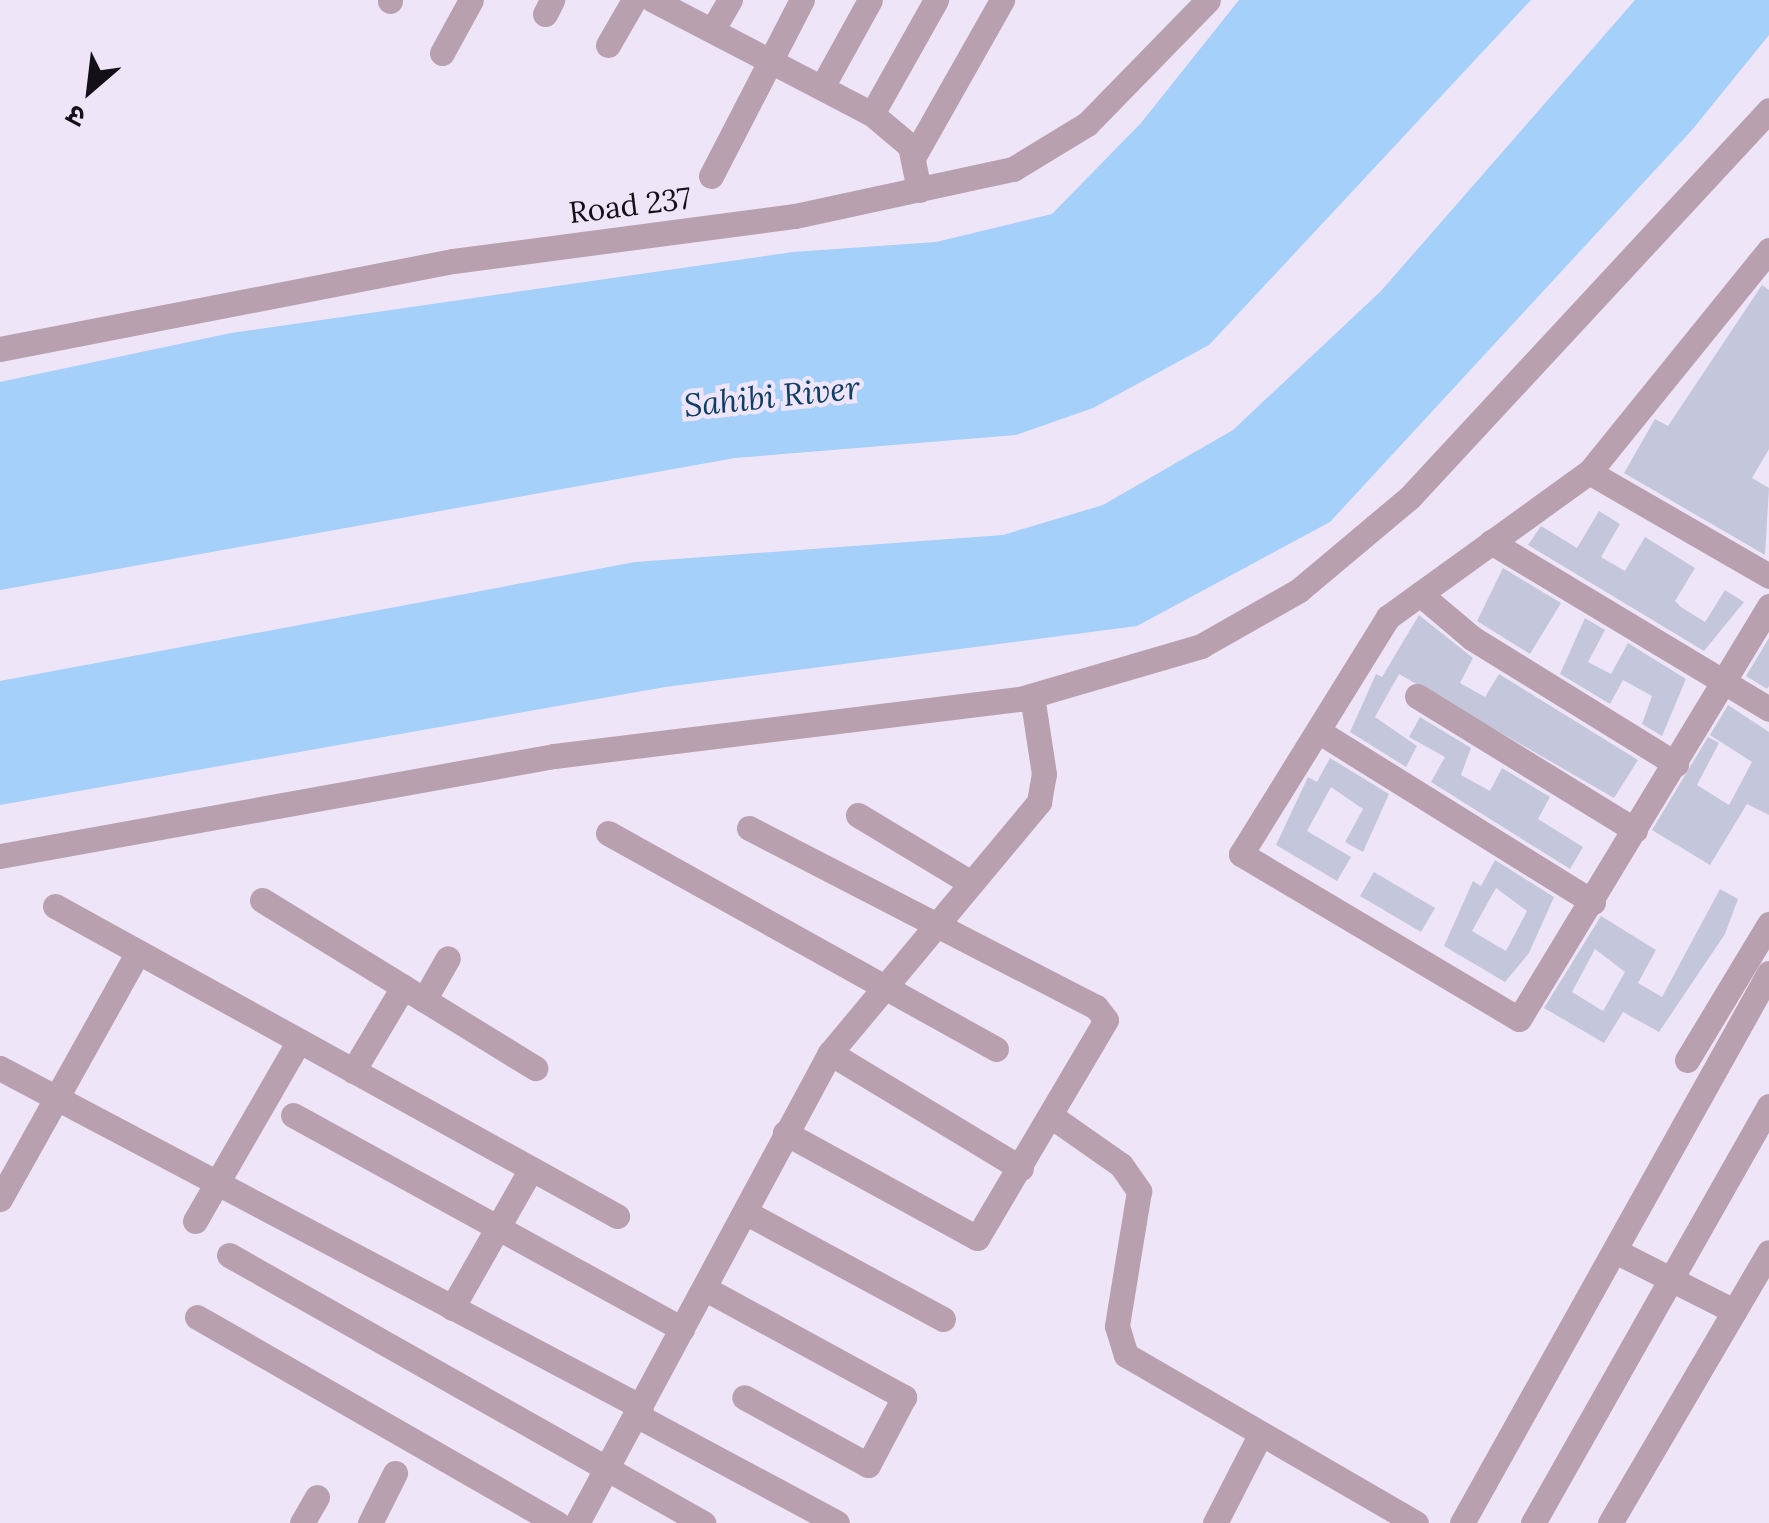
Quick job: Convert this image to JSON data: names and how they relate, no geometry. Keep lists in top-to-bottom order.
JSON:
{
  "streets": {
    "street": ["Road 237"]
  },
  "water": ["Sahibi River"],
  "north": "bottom left"
}
